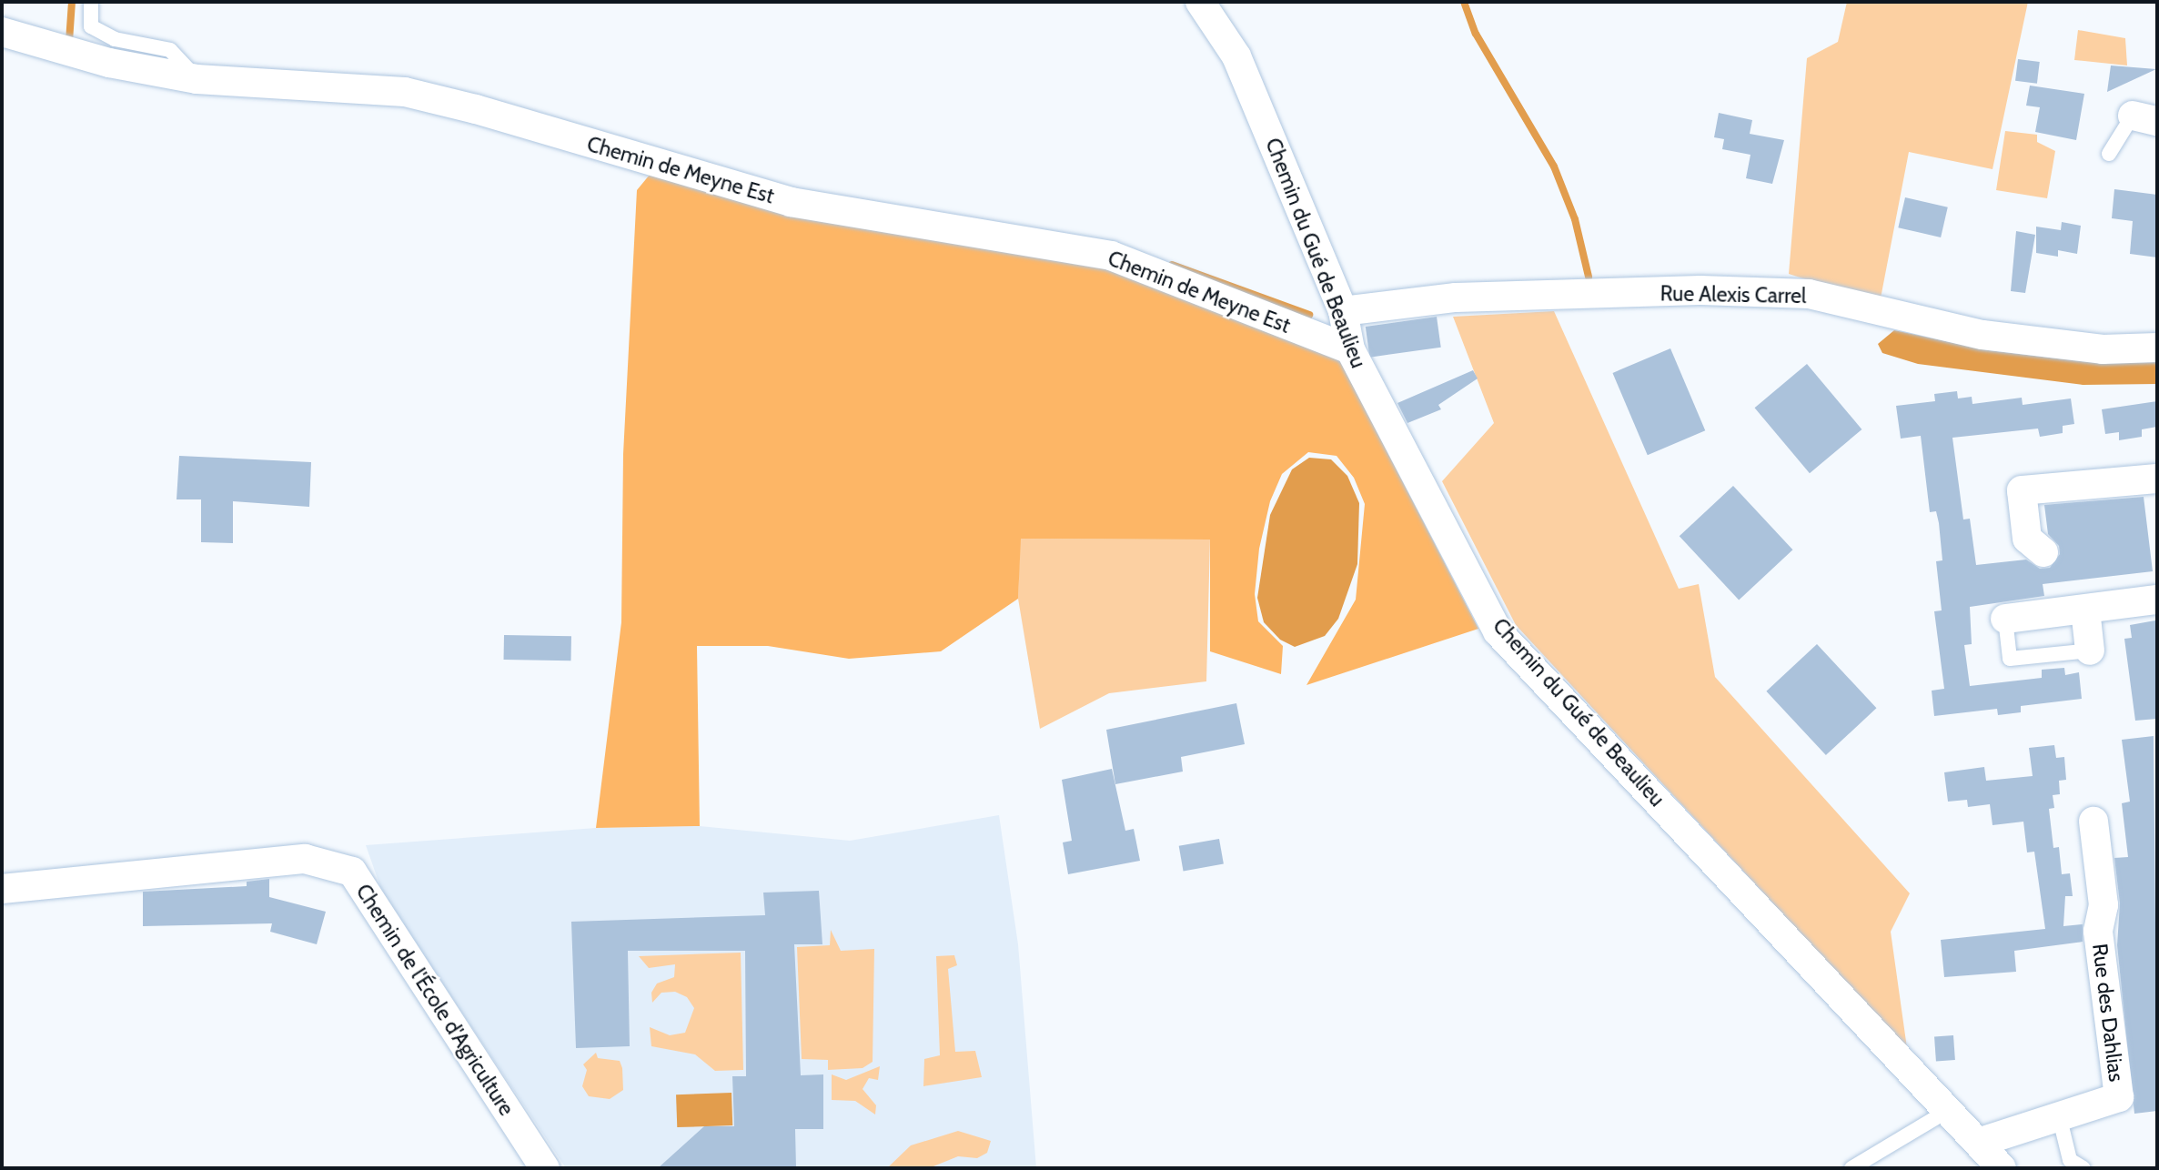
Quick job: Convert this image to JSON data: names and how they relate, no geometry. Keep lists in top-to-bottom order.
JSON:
{
  "streets": {
    "street": [
      "Chemin de Meyne Est",
      "Chemin du Gué de Beaulieu",
      "Rue Alexis Carrel",
      "Chemin de l'École d'Agriculture",
      "Rue des Dahlias"
    ]
  },
  "crossings": [
    ["Chemin de Meyne Est", "Chemin du Gué de Beaulieu"],
    ["Chemin du Gué de Beaulieu", "Rue Alexis Carrel"],
    ["Chemin du Gué de Beaulieu", "Rue des Dahlias"]
  ]
}
